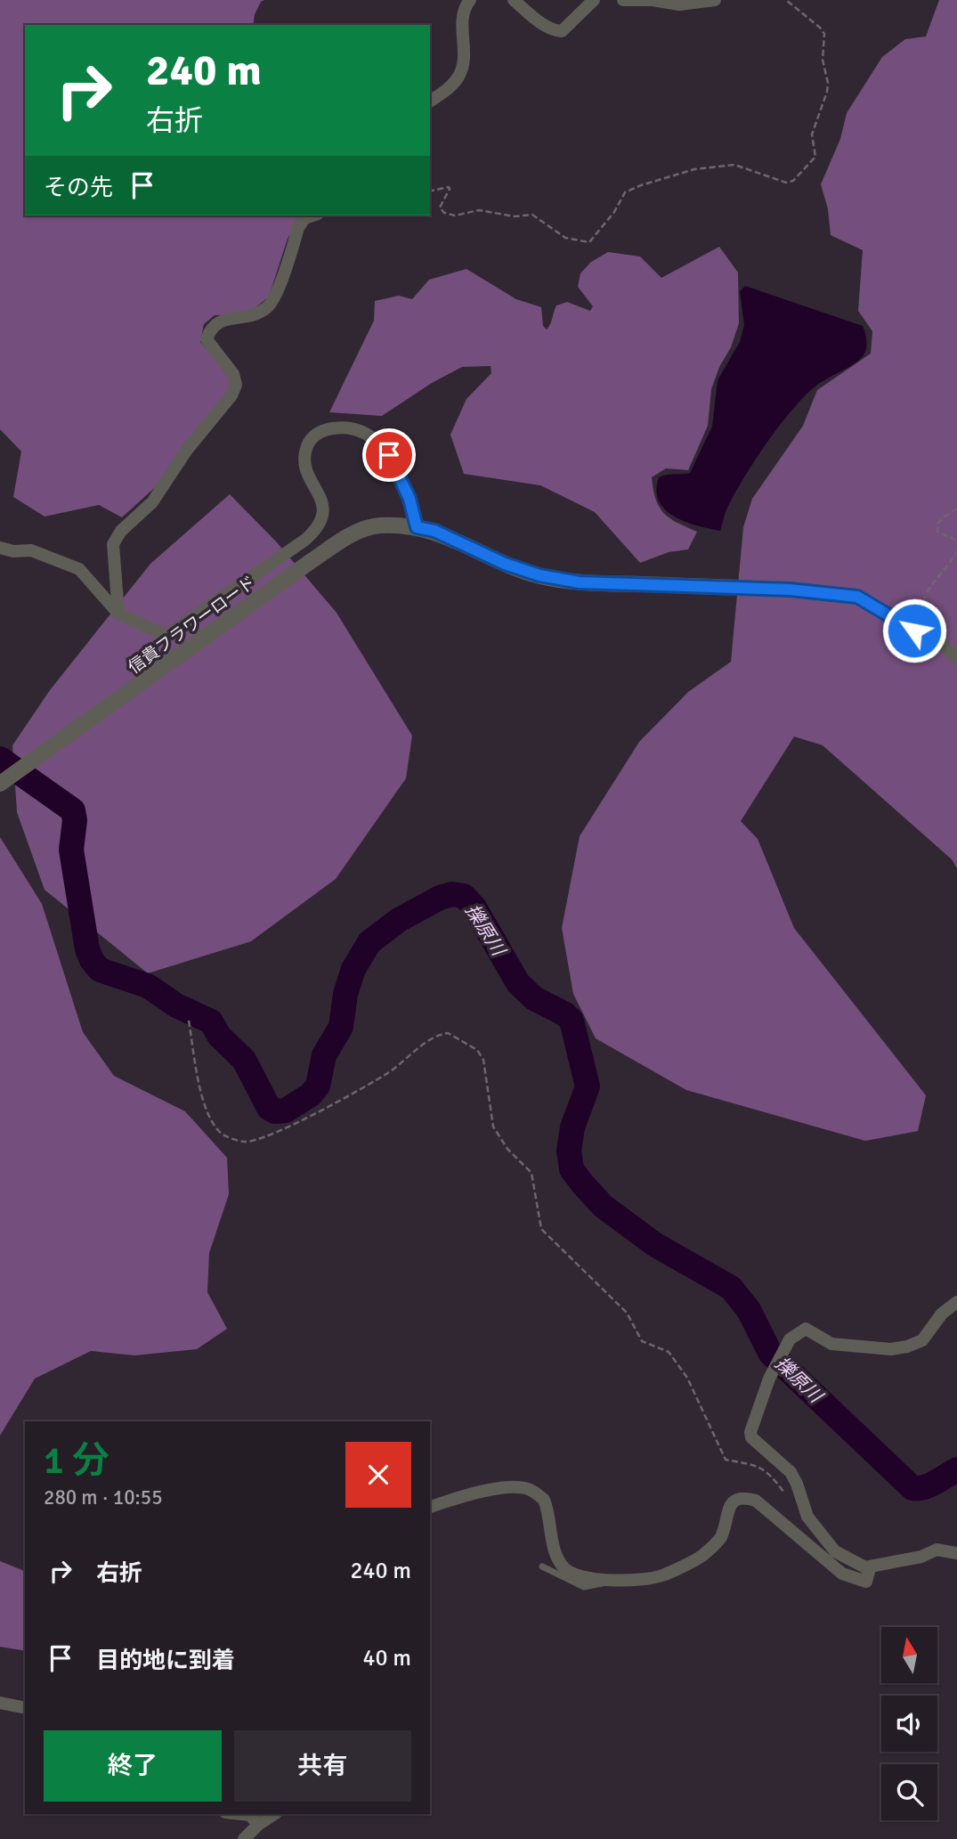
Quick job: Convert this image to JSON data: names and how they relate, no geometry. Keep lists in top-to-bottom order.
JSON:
{
  "streets": {
    "street": ["信貴フラワーロード"]
  },
  "water": ["擽原川"],
  "north": "top",
  "page": {
    "turn": ["240 m", "右折"],
    "then": "その先",
    "heading": ["1 分", "280 m · 10:55"],
    "list": [
      {
        "name": "右折",
        "value": "240 m"
      },
      {
        "name": "目的地に到着",
        "value": "40 m"
      }
    ],
    "buttons": ["終了", "共有"]
  }
}
